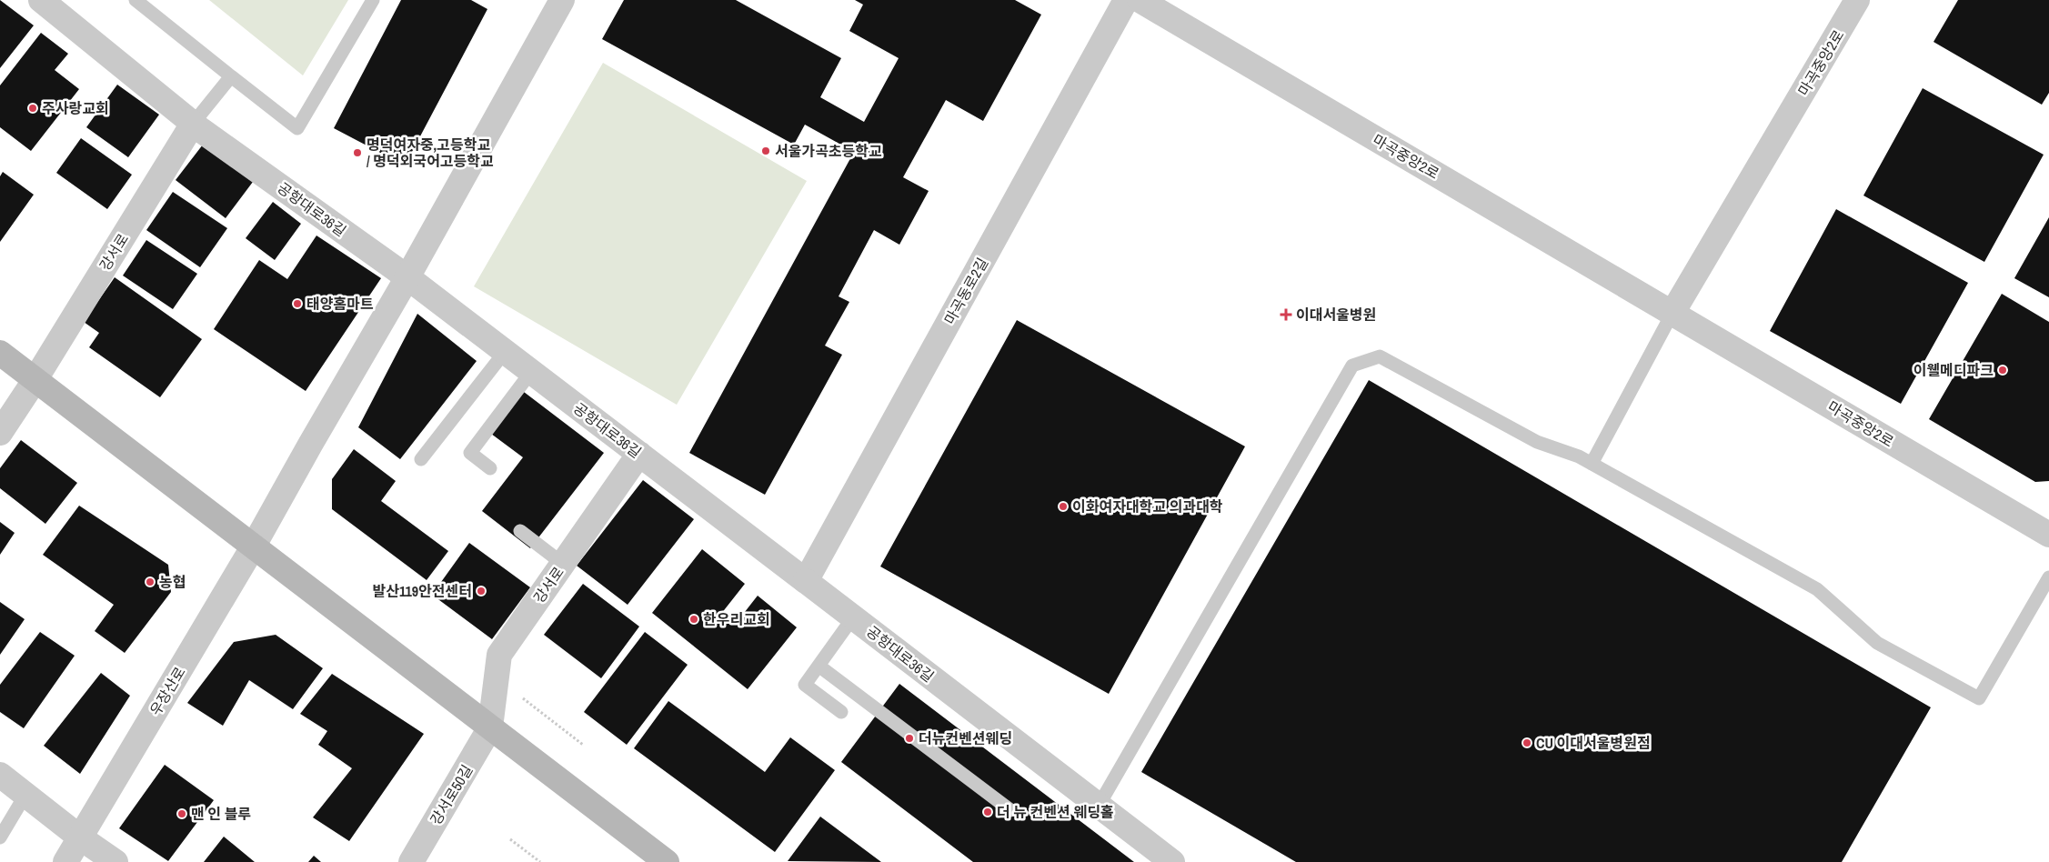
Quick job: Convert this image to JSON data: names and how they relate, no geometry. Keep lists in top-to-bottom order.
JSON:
{
  "streets": {
    "street": [
      "마곡중앙2로",
      "공항대로36길",
      "강서로",
      "마곡동로2길",
      "우장산로",
      "강서로50길"
    ]
  },
  "crossings": [
    ["공항대로36길", "강서로"],
    ["공항대로36길", "마곡동로2길"],
    ["강서로", "강서로50길"]
  ],
  "places": {
    "other": [
      "주사랑교회",
      "서울가곡초등학교",
      "명덕여자중,고등학교 / 명덕외국어고등학교",
      "태양홈마트",
      "이웰메디파크",
      "이화여자대학교 의과대학",
      "농협",
      "발산119안전센터",
      "한우리교회",
      "더뉴컨벤션웨딩",
      "CU 이대서울병원점",
      "더 뉴 컨벤션 웨딩홀",
      "맨 인 블루"
    ],
    "health": ["이대서울병원"]
  }
}
